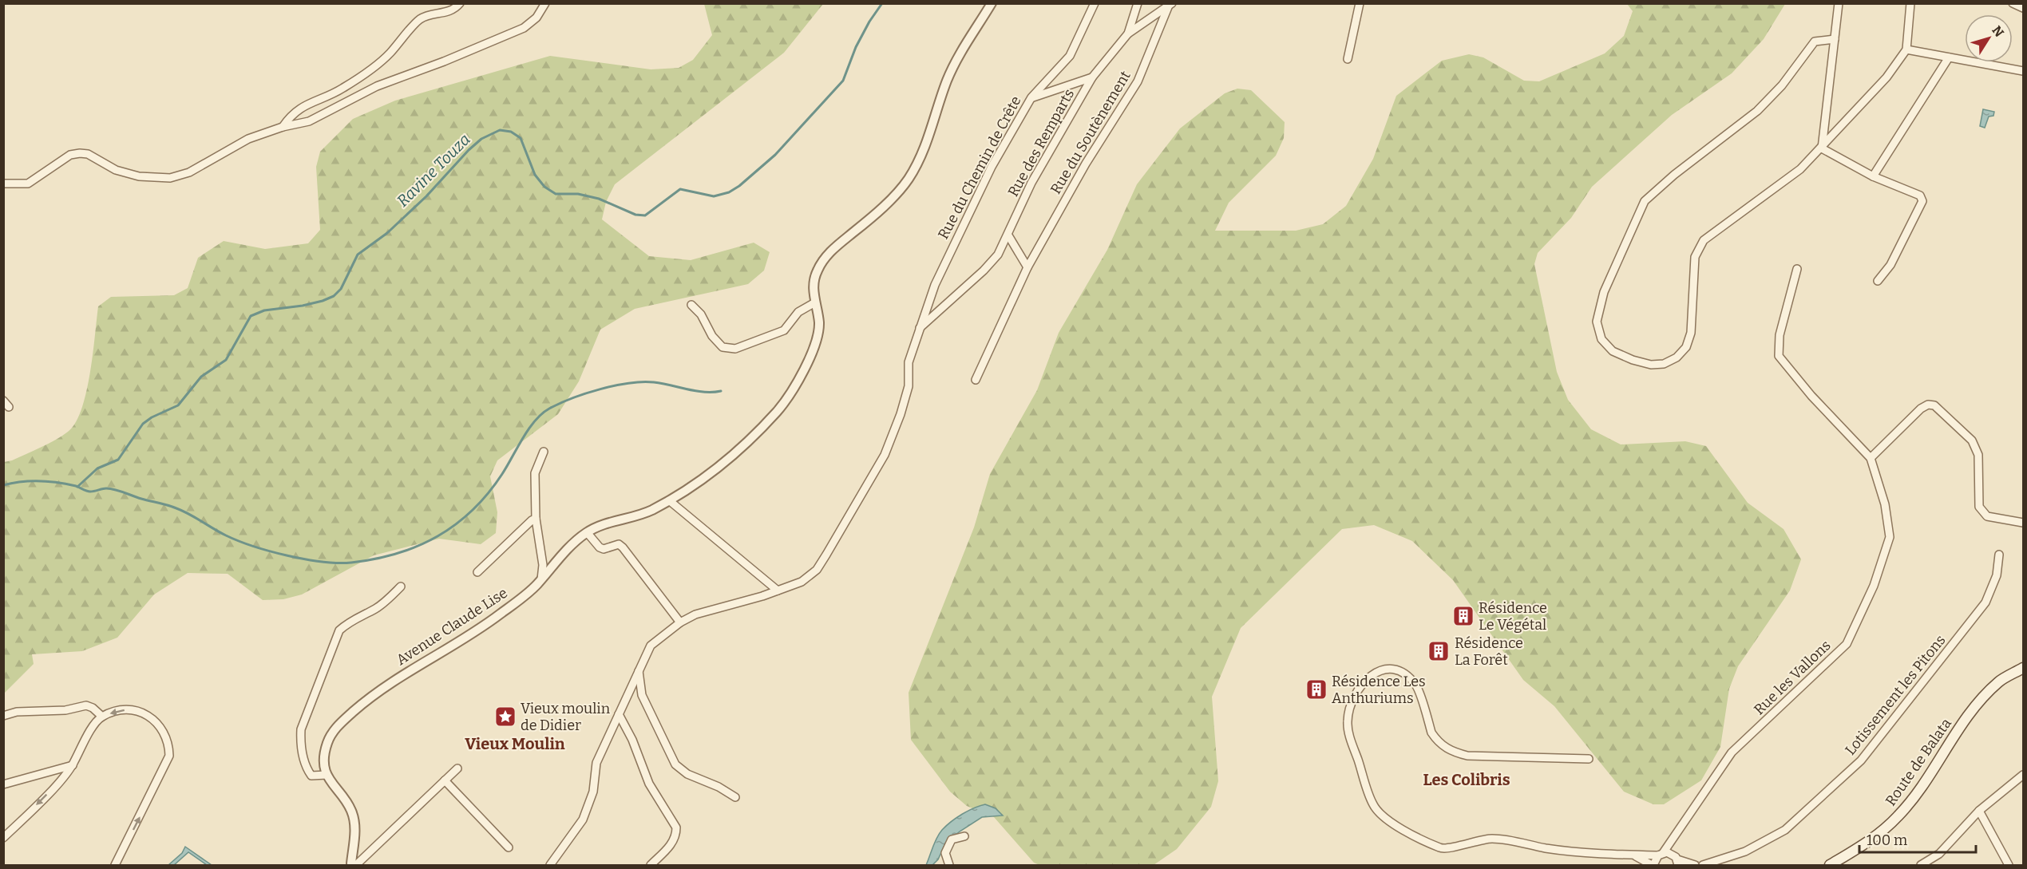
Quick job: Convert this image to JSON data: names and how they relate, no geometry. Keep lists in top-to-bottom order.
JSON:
{
  "streets": {
    "main road": ["Route de Balata"],
    "street": [
      "Rue du Soutènement",
      "Rue des Remparts",
      "Rue du Chemin de Crête",
      "Avenue Claude Lise",
      "Rue les Vallons",
      "Lotissement les Pitons"
    ]
  },
  "crossings": [
    ["Rue des Remparts", "Rue du Chemin de Crête"]
  ],
  "districts": ["Vieux Moulin", "Les Colibris"],
  "water": ["Ravine Touza"],
  "places": {
    "building": ["Résidence Le Végétal", "Résidence La Forêt", "Résidence Les Anthuriums"],
    "place": ["Vieux moulin de Didier"]
  },
  "scale_bar": "100 m",
  "north": "top right"
}
